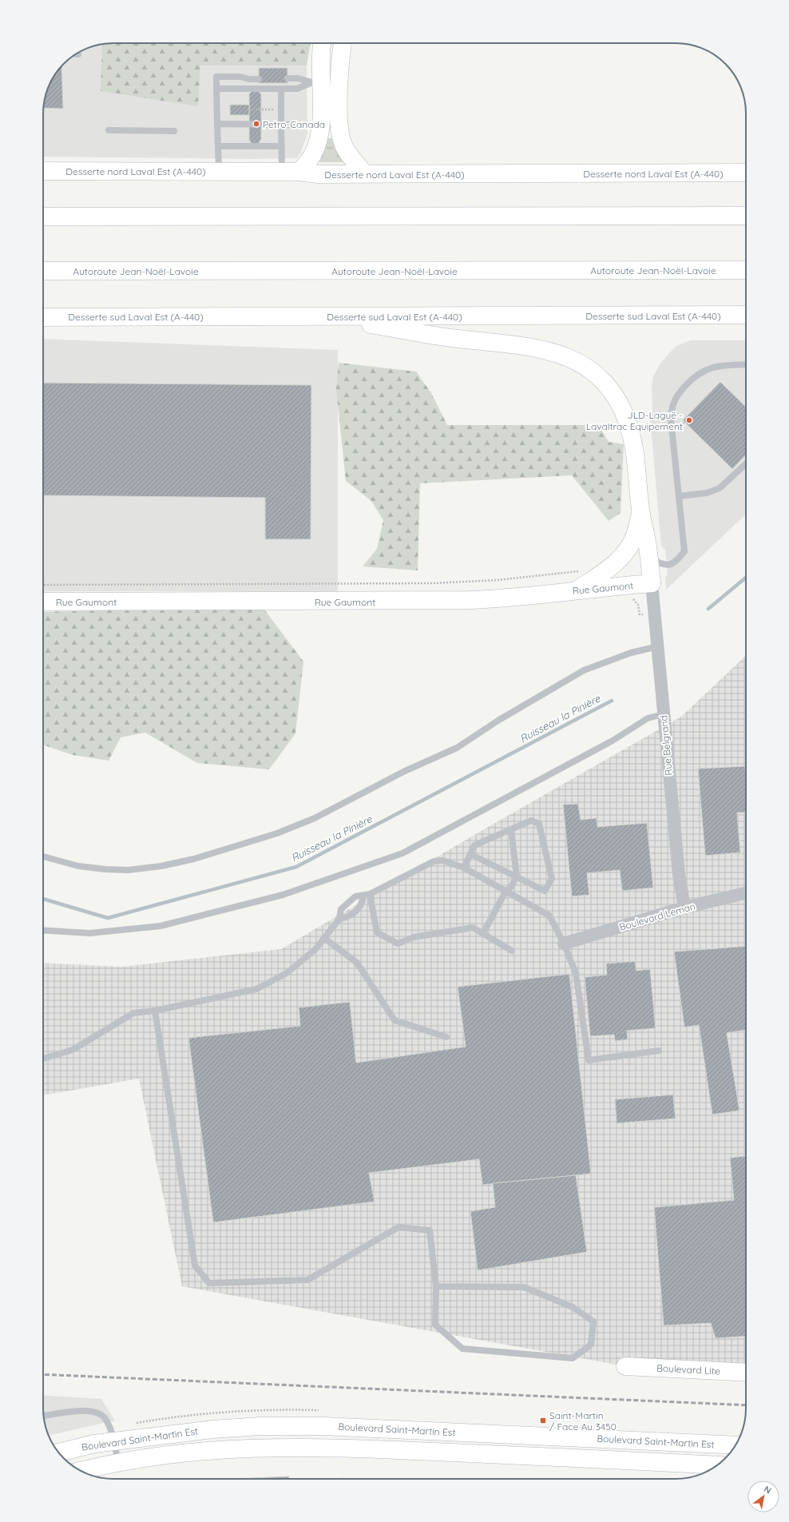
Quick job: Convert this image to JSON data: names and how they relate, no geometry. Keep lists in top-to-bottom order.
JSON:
{
  "streets": {
    "main road": [
      "Desserte nord Laval Est (A-440)",
      "Autoroute Jean-Noël-Lavoie",
      "Desserte sud Laval Est (A-440)",
      "Rue Gaumont",
      "Boulevard Lite",
      "Boulevard Saint-Martin Est"
    ],
    "street": ["Rue Belgrand", "Boulevard Leman"]
  },
  "crossings": [
    ["Rue Gaumont", "Rue Belgrand"],
    ["Rue Belgrand", "Boulevard Leman"]
  ],
  "water": ["Ruisseau la Pinière"],
  "places": {
    "other": ["Petro-Canada", "JLD-Laguë - Lavaltrac Equipement"],
    "transit": ["Saint-Martin / Face Au 3450"]
  },
  "north": "top right"
}
